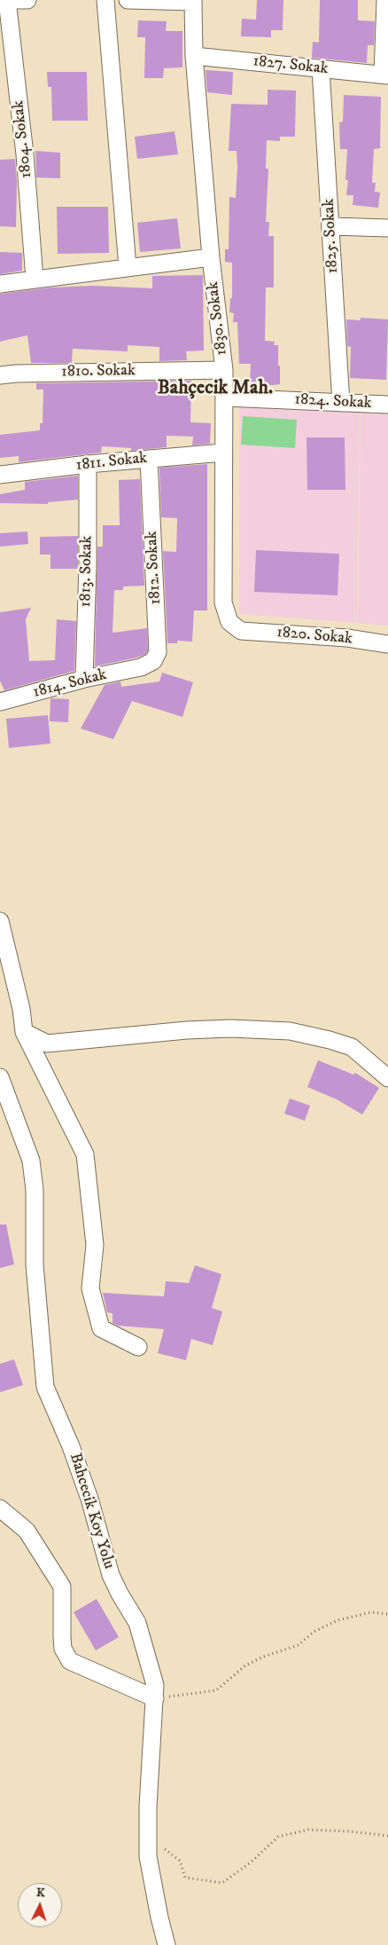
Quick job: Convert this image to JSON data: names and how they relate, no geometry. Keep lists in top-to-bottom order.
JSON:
{
  "streets": {
    "street": [
      "1827. Sokak",
      "1804. Sokak",
      "1825. Sokak",
      "1830. Sokak",
      "1810. Sokak",
      "1824. Sokak",
      "1811. Sokak",
      "1812. Sokak",
      "1813. Sokak",
      "1820. Sokak",
      "1814. Sokak",
      "Bahcecik Koy Yolu"
    ]
  },
  "crossings": [
    ["1827. Sokak", "1825. Sokak"],
    ["1827. Sokak", "1830. Sokak"],
    ["1825. Sokak", "1824. Sokak"],
    ["1830. Sokak", "1810. Sokak"],
    ["1830. Sokak", "1824. Sokak"],
    ["1830. Sokak", "1811. Sokak"],
    ["1830. Sokak", "1820. Sokak"],
    ["1811. Sokak", "1812. Sokak"],
    ["1811. Sokak", "1813. Sokak"],
    ["1812. Sokak", "1814. Sokak"],
    ["1813. Sokak", "1814. Sokak"]
  ],
  "districts": ["Bahçecik Mah."],
  "north": "top"
}
